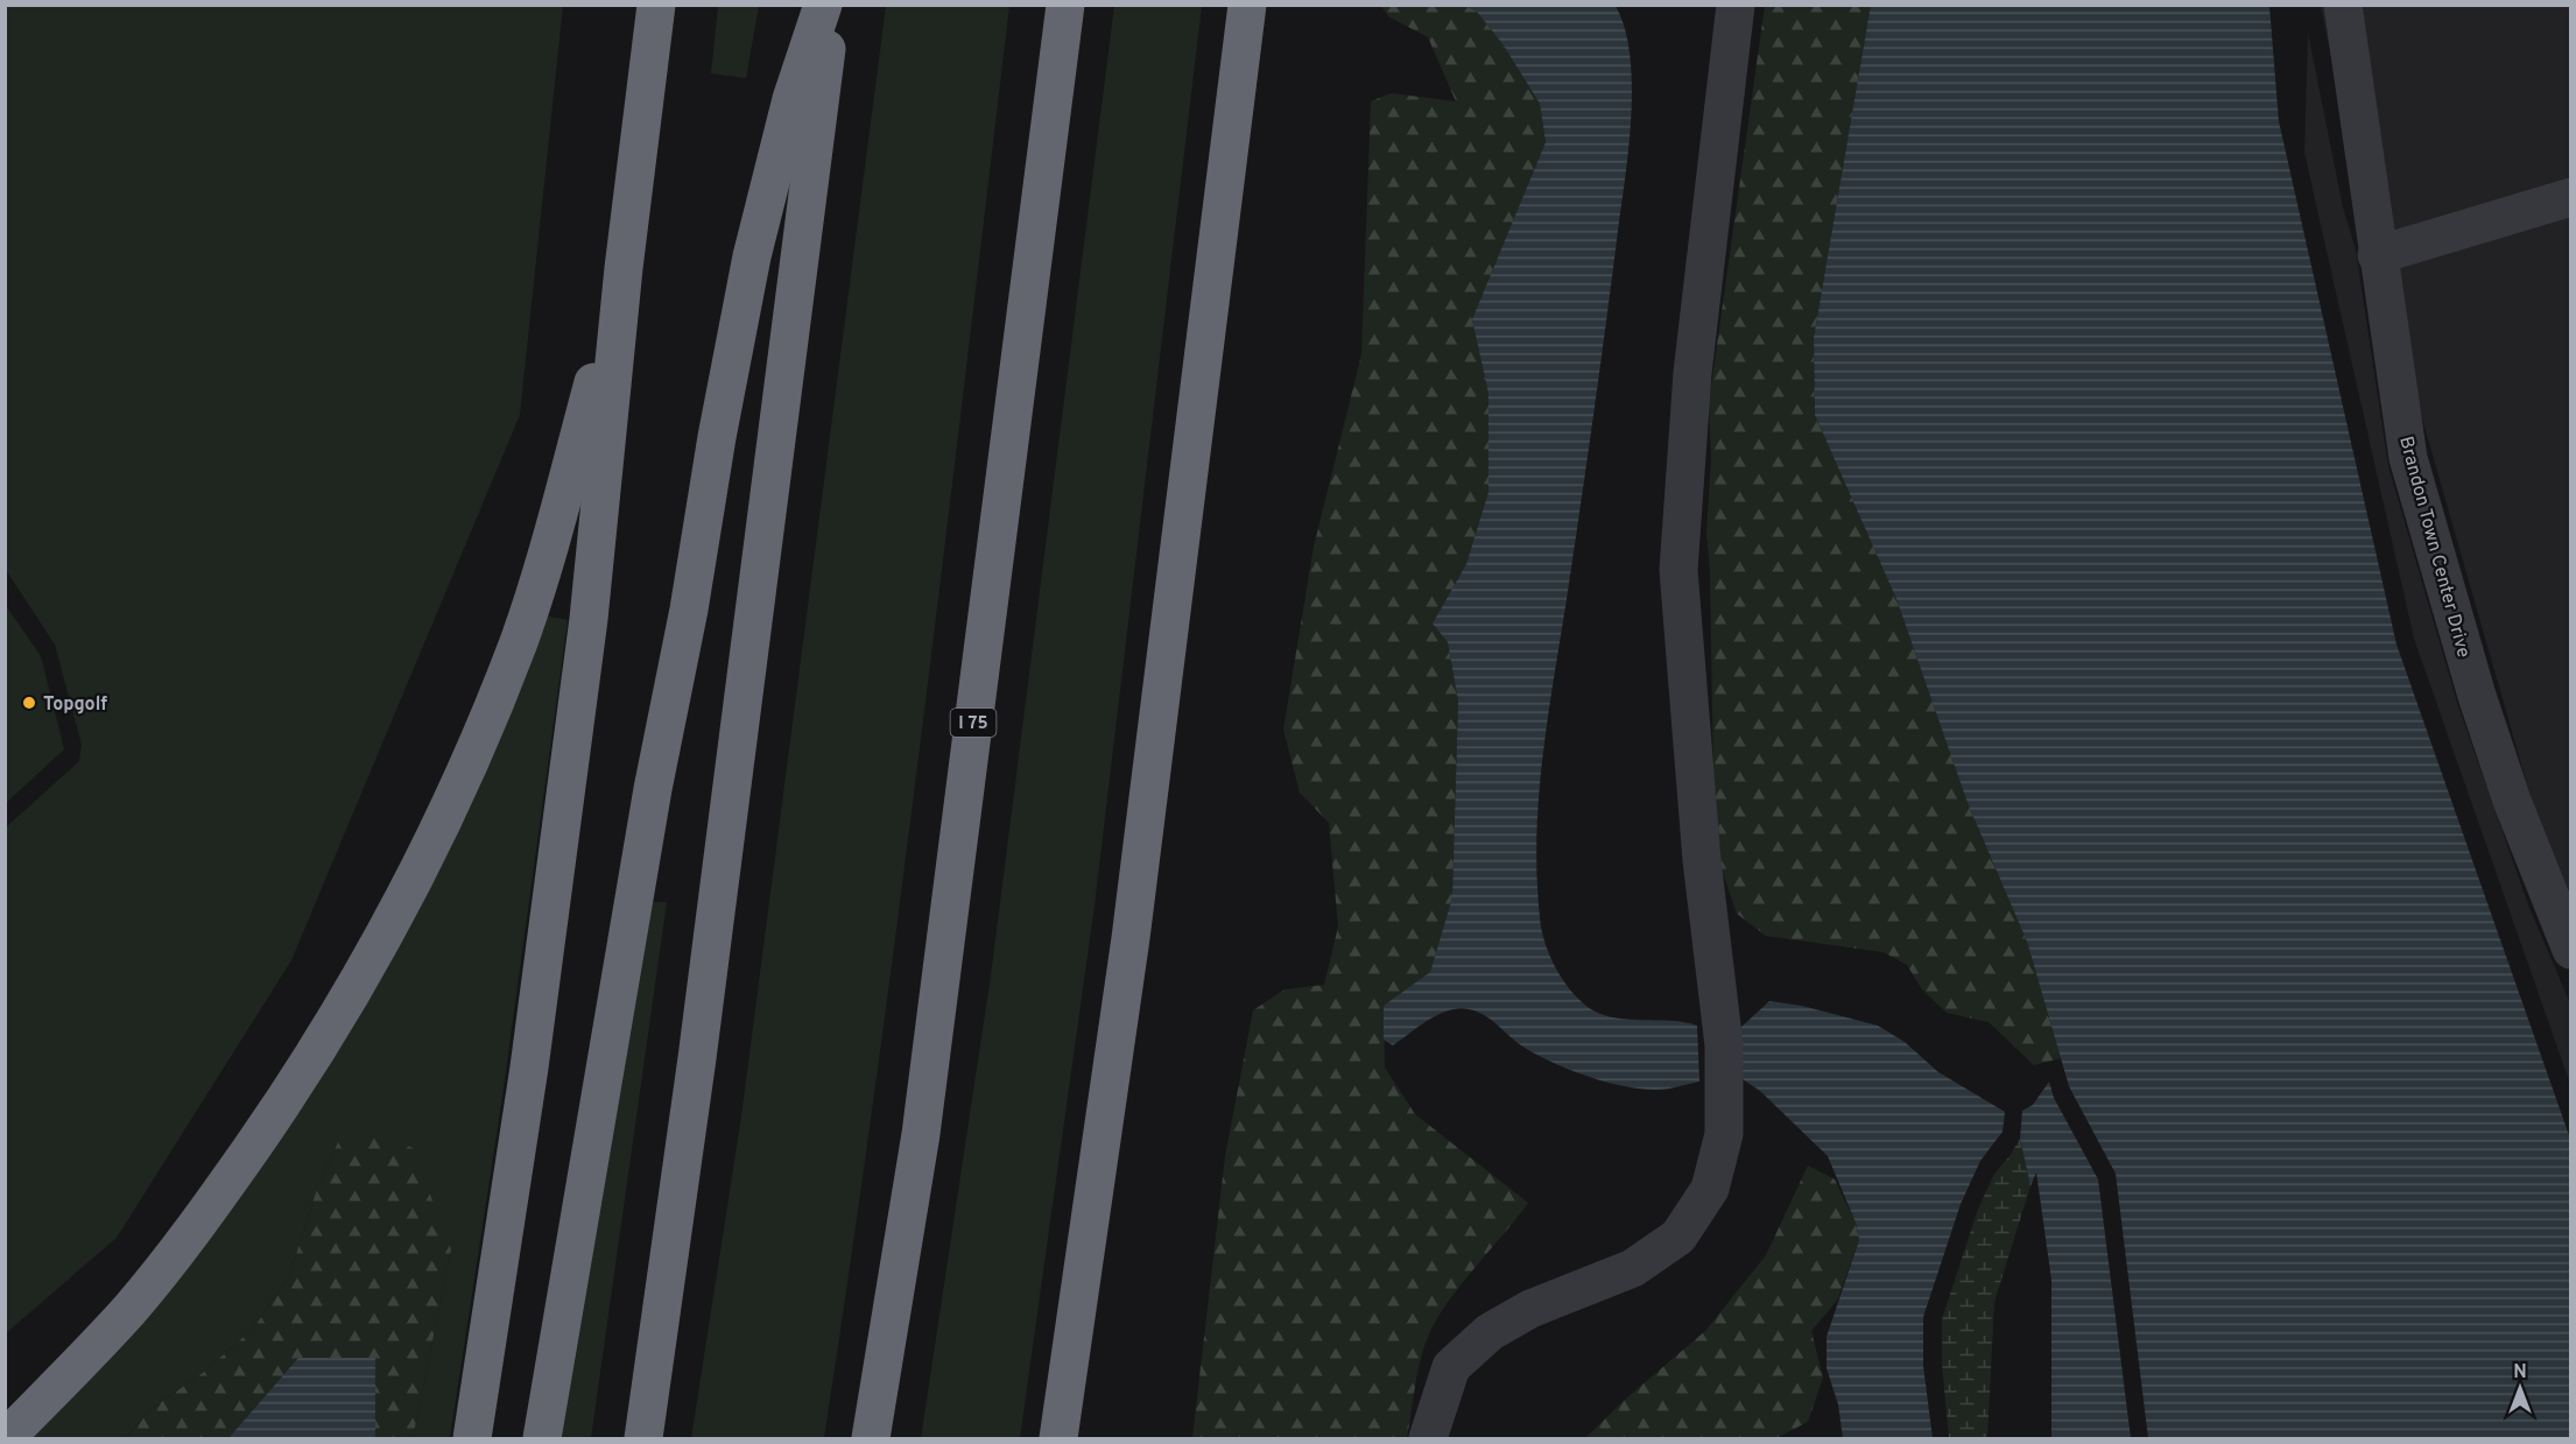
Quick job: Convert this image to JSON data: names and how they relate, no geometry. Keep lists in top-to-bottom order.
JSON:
{
  "streets": {
    "highway": ["I 75"],
    "street": ["Brandon Town Center Drive"]
  },
  "places": ["Topgolf"],
  "north": "top"
}
